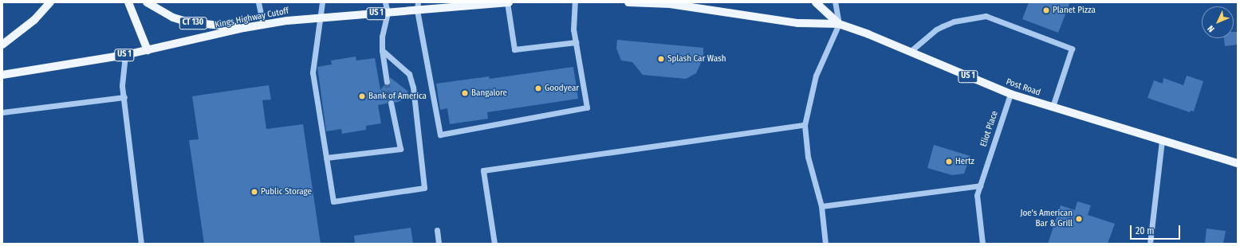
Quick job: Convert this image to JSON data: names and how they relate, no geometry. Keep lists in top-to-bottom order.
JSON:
{
  "streets": {
    "main road": [
      "US 1",
      "Kings Highway Cutoff",
      "CT 130",
      "Post Road"
    ],
    "street": ["Eliot Place"]
  },
  "crossings": [
    ["US 1", "Post Road"],
    ["Kings Highway Cutoff", "CT 130"],
    ["Post Road", "Eliot Place"]
  ],
  "places": [
    "Planet Pizza",
    "Splash Car Wash",
    "Goodyear",
    "Bangalore",
    "Bank of America",
    "Hertz",
    "Public Storage",
    "Joe's American Bar & Grill"
  ],
  "scale_bar": "20 m",
  "north": "bottom left"
}
